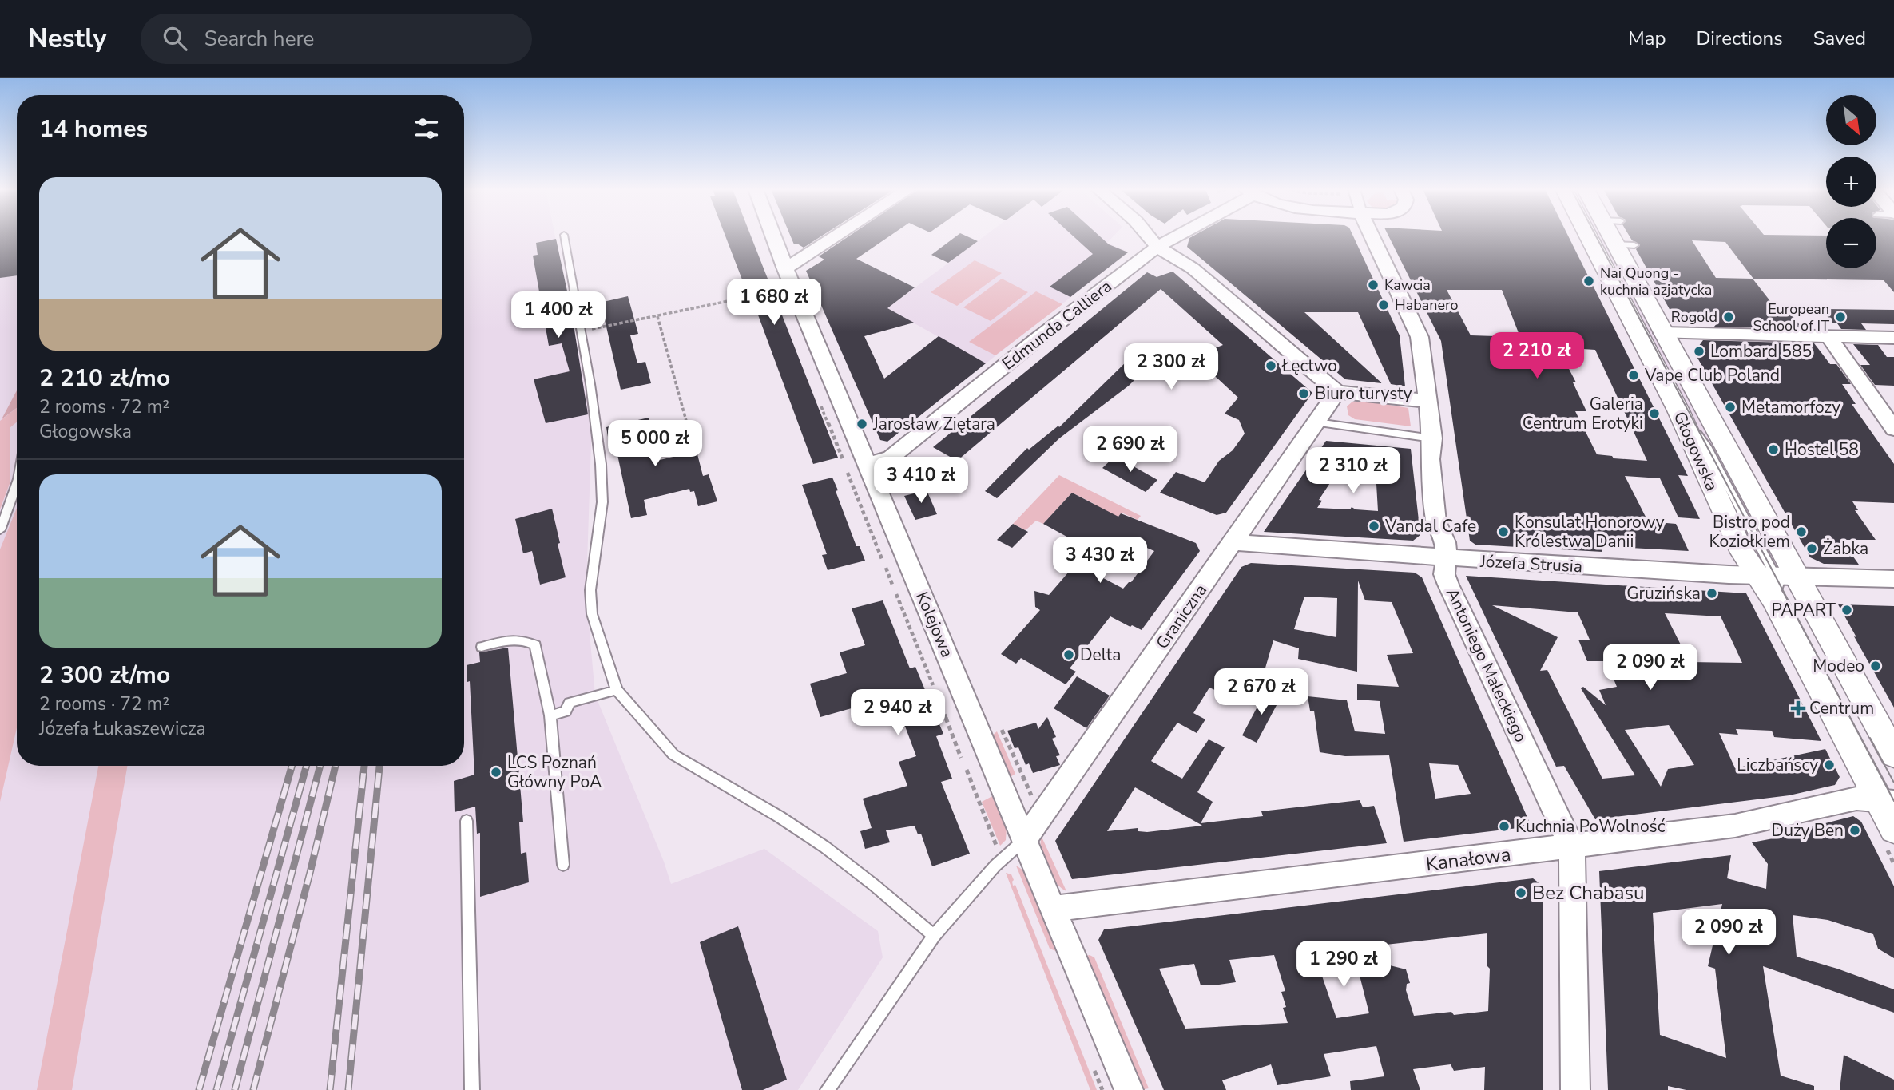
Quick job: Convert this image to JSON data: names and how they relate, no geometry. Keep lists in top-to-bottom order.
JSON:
{
  "streets": {
    "street": [
      "Edmunda Calliera",
      "Głogowska",
      "Józefa Strusia",
      "Graniczna",
      "Kolejowa",
      "Antoniego Małeckiego",
      "Kanałowa"
    ]
  },
  "crossings": [
    ["Edmunda Calliera", "Kolejowa"],
    ["Głogowska", "Józefa Strusia"],
    ["Głogowska", "Kanałowa"],
    ["Józefa Strusia", "Graniczna"],
    ["Józefa Strusia", "Antoniego Małeckiego"],
    ["Graniczna", "Kolejowa"],
    ["Kolejowa", "Kanałowa"],
    ["Antoniego Małeckiego", "Kanałowa"]
  ],
  "places": {
    "other": [
      "Nai Quong - kuchnia azjatycka",
      "Kawcia",
      "Habanero",
      "Rogold",
      "European School of IT",
      "Lombard 585",
      "Łęctwo",
      "Vape Club Poland",
      "Biuro turysty",
      "Metamorfozy",
      "Galeria Centrum Erotyki",
      "Jarosław Ziętara",
      "Hostel 58",
      "Vandal Cafe",
      "Konsulat Honorowy Królestwa Danii",
      "Bistro pod Koziołkiem",
      "Żabka",
      "Gruzińska",
      "PAPART",
      "Delta",
      "Modeo",
      "Liczbańscy",
      "LCS Poznań Główny PoA",
      "Kuchnia PoWolność",
      "Duży Ben",
      "Bez Chabasu"
    ],
    "health": ["Centrum"]
  },
  "north": "bottom right",
  "page": {
    "header": "Nestly",
    "search": "Search here",
    "nav": ["Map", "Directions", "Saved"],
    "map_buttons": ["+", "−"],
    "heading": "14 homes",
    "list": [
      {
        "name": "2 210 zł/mo",
        "note": "2 rooms · 72 m² · Głogowska"
      },
      {
        "name": "2 300 zł/mo",
        "note": "2 rooms · 72 m² · Józefa Łukaszewicza"
      }
    ],
    "price": [
      "1 680 zł",
      "1 400 zł",
      "2 210 zł",
      "2 300 zł",
      "5 000 zł",
      "2 690 zł",
      "2 310 zł",
      "3 410 zł",
      "3 430 zł",
      "2 090 zł",
      "2 670 zł",
      "2 940 zł",
      "2 090 zł",
      "1 290 zł"
    ]
  }
}
